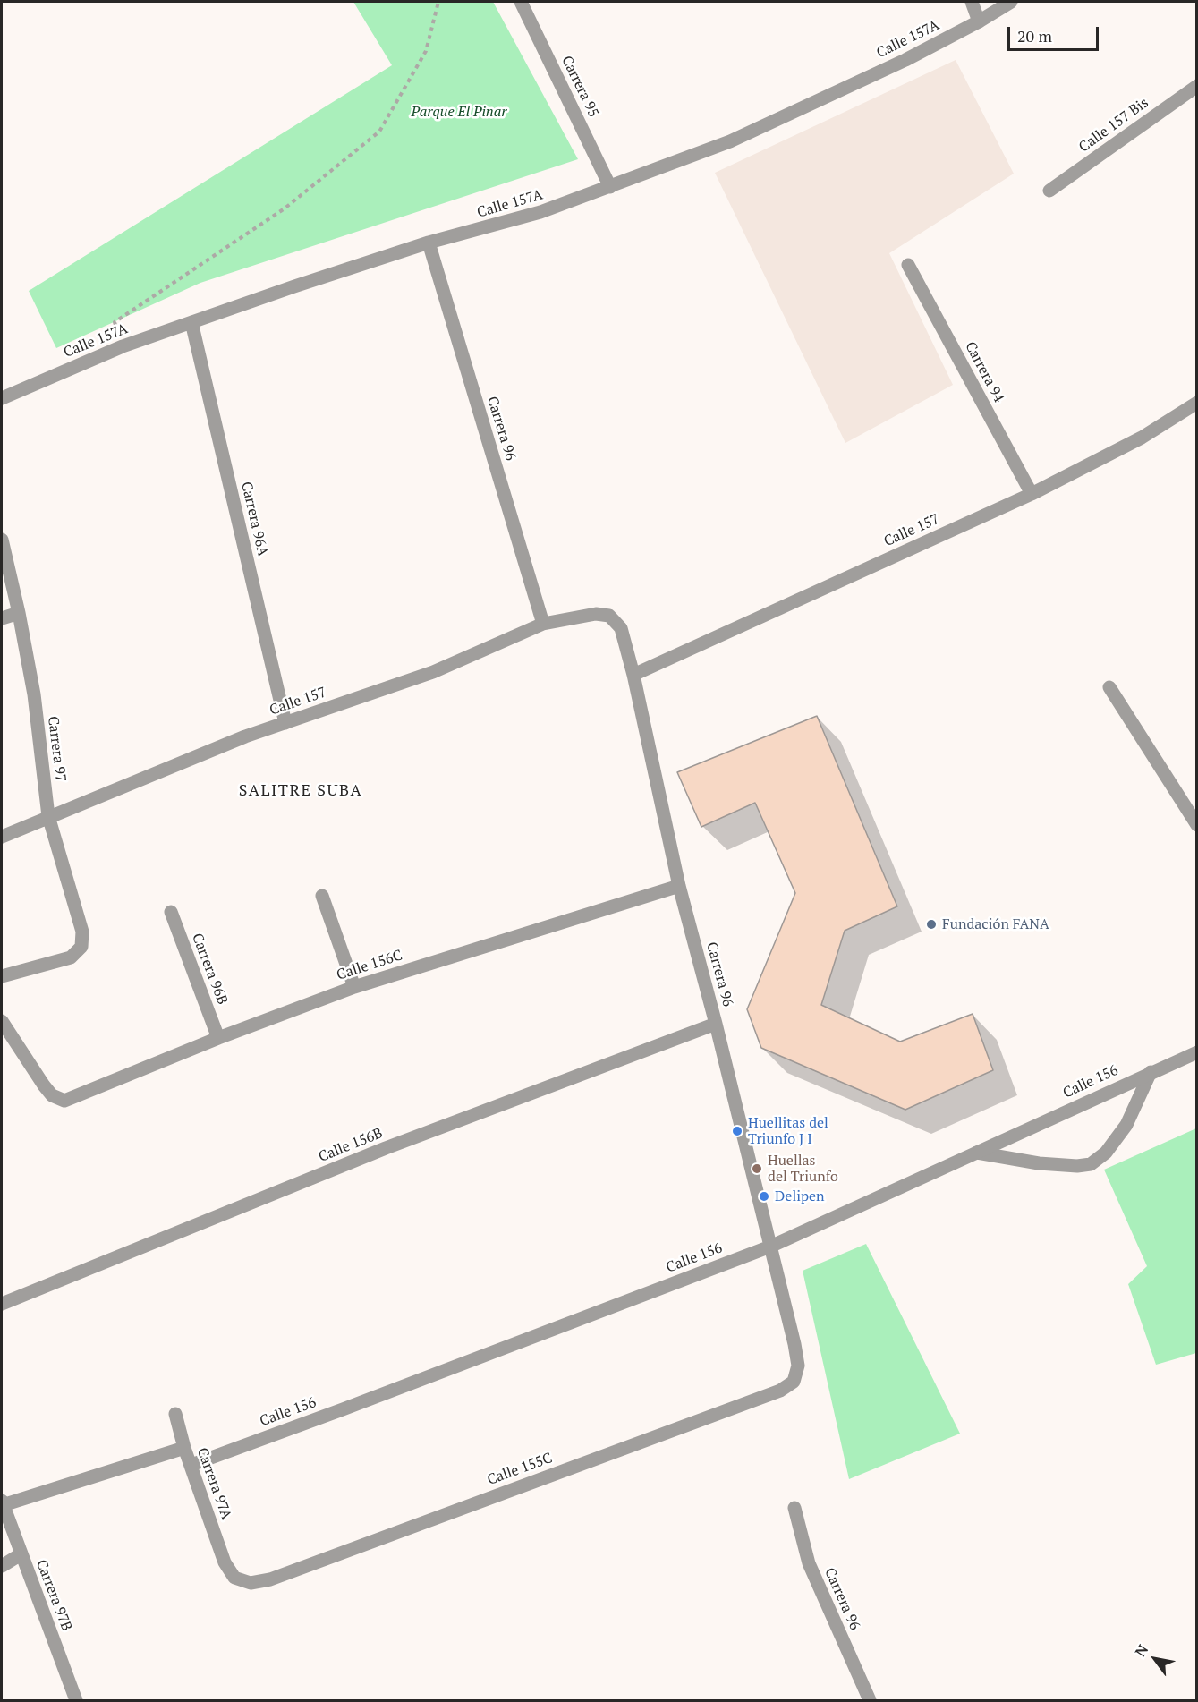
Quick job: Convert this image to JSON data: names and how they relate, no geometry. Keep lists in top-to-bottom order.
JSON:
{
  "streets": {
    "street": [
      "Calle 157A",
      "Carrera 95",
      "Calle 157 Bis",
      "Carrera 94",
      "Carrera 96",
      "Carrera 96A",
      "Calle 157",
      "Carrera 97",
      "Calle 156C",
      "Carrera 96B",
      "Calle 156",
      "Calle 156B",
      "Calle 155C",
      "Carrera 97A",
      "Carrera 97B"
    ]
  },
  "crossings": [
    ["Calle 157A", "Carrera 95"],
    ["Calle 157A", "Carrera 96"],
    ["Calle 157A", "Carrera 96A"],
    ["Carrera 94", "Calle 157"],
    ["Carrera 96", "Calle 157"],
    ["Carrera 96", "Calle 156C"],
    ["Carrera 96", "Calle 156"],
    ["Carrera 96", "Calle 156B"],
    ["Carrera 96", "Calle 155C"],
    ["Carrera 96A", "Calle 157"],
    ["Calle 157", "Carrera 97"],
    ["Calle 156C", "Carrera 96B"],
    ["Calle 156", "Carrera 97A"],
    ["Calle 155C", "Carrera 97A"]
  ],
  "districts": ["SALITRE SUBA"],
  "parks": ["Parque El Pinar"],
  "places": [
    "Fundación FANA",
    "Huellitas del Triunfo J I",
    "Huellas del Triunfo",
    "Delipen"
  ],
  "scale_bar": "20 m",
  "north": "top left"
}
